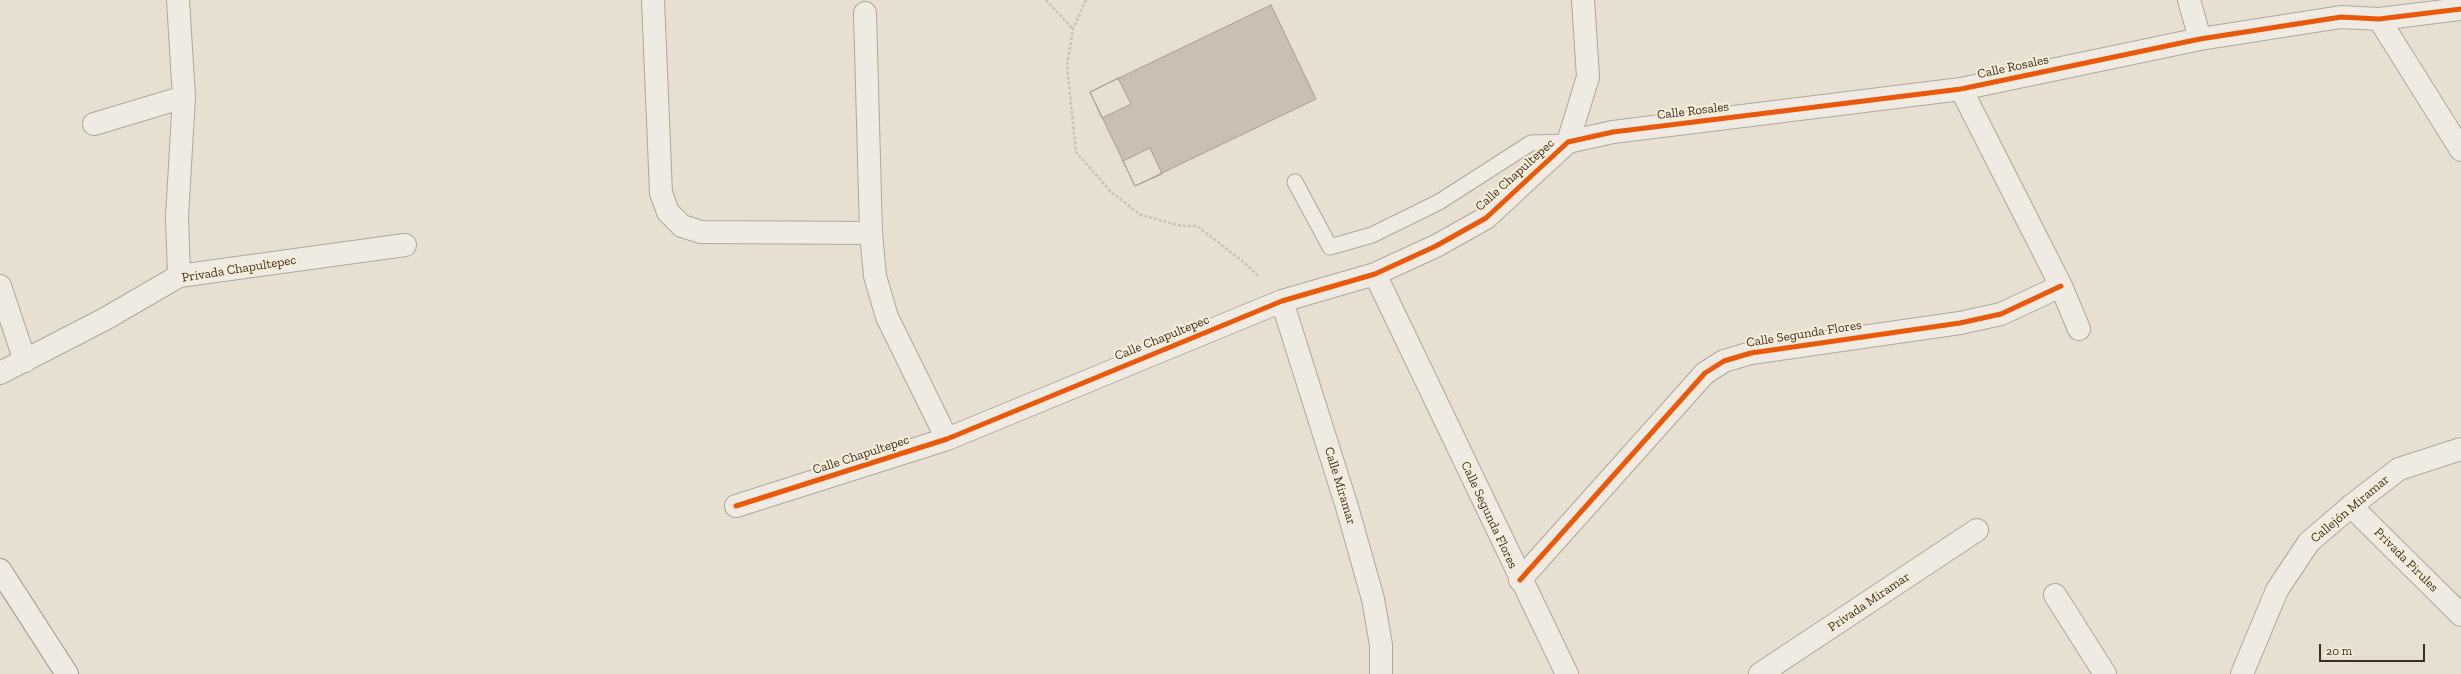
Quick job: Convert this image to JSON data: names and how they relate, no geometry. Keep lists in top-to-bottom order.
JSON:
{
  "streets": {
    "street": [
      "Calle Rosales",
      "Calle Chapultepec",
      "Privada Chapultepec",
      "Calle Segunda Flores",
      "Calle Miramar",
      "Callejón Miramar",
      "Privada Pirules",
      "Privada Miramar"
    ]
  },
  "crossings": [
    ["Calle Rosales", "Calle Chapultepec"],
    ["Calle Chapultepec", "Calle Segunda Flores"],
    ["Calle Chapultepec", "Calle Miramar"],
    ["Callejón Miramar", "Privada Pirules"]
  ],
  "scale_bar": "20 m"
}
